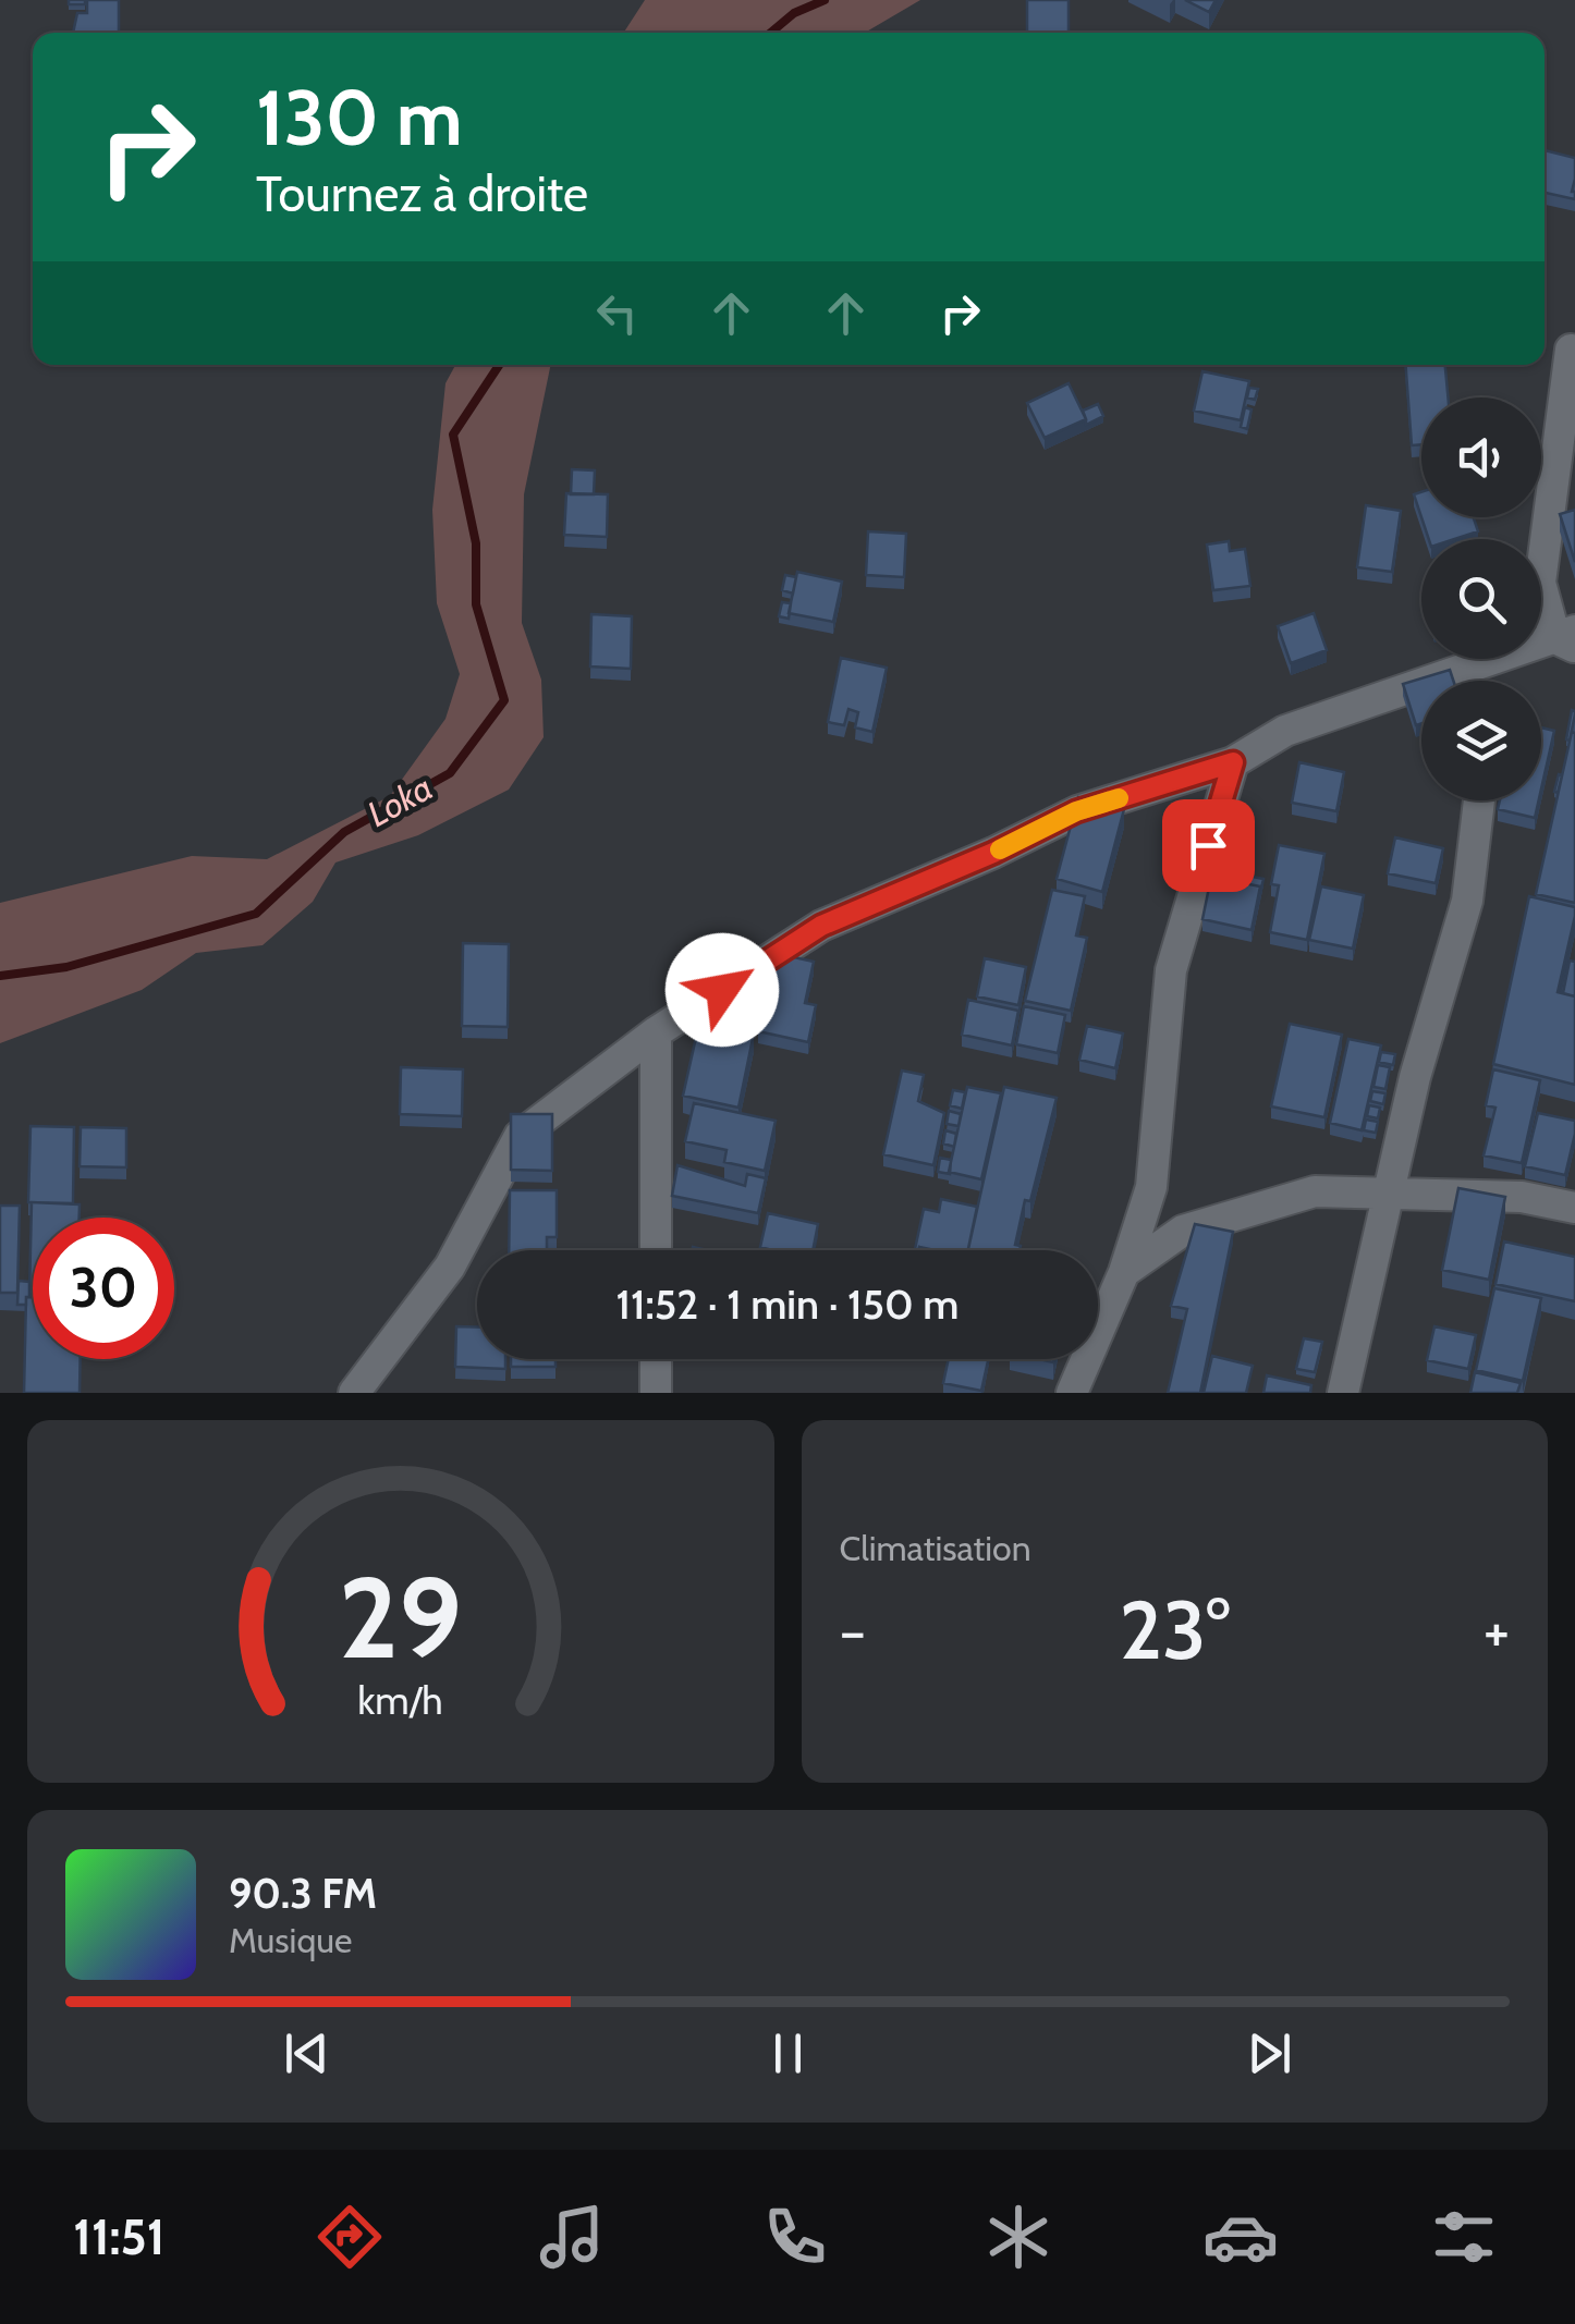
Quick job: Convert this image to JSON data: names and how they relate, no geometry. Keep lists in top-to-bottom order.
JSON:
{
  "water": ["Loka"],
  "page": {
    "turn": ["130 m", "Tournez à droite"],
    "limit": "30",
    "trip": "11:52 · 1 min · 150 m",
    "tile": "Climatisation",
    "heat": ["−", "23°", "+"],
    "song": ["90.3 FM", "Musique"],
    "tabs": "11:51",
    "gauge": ["29", "km/h"]
  }
}
